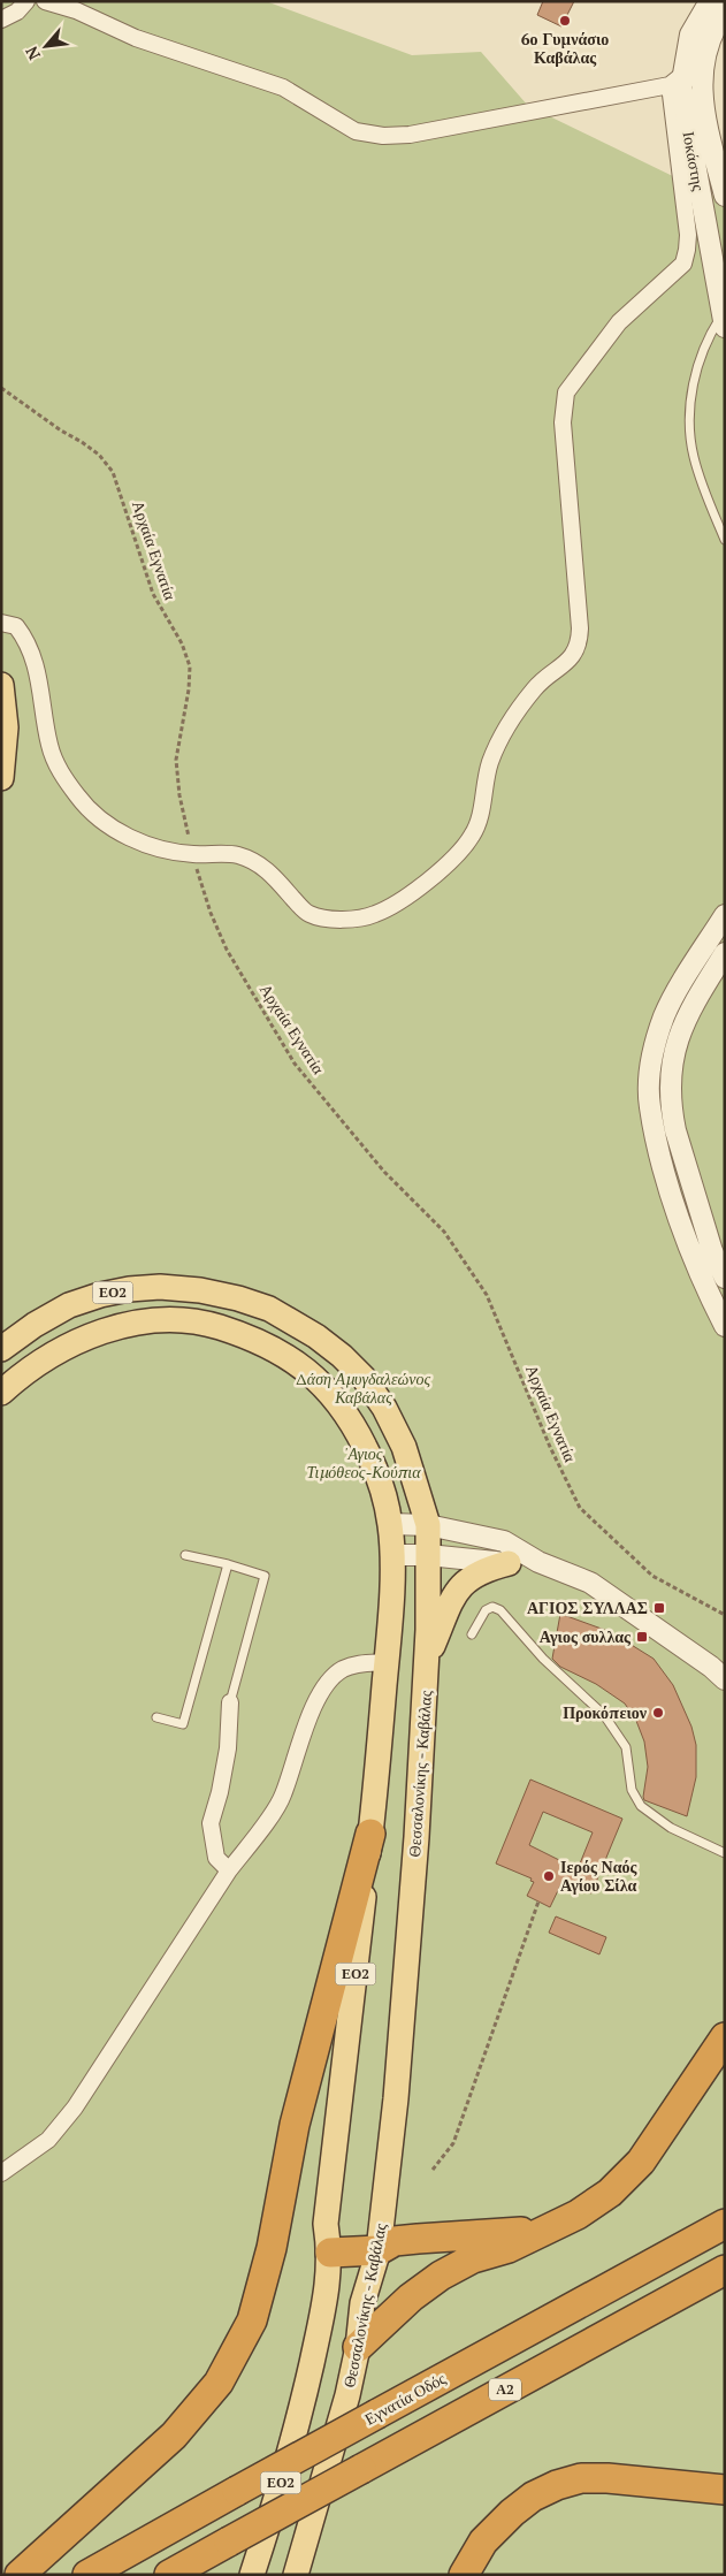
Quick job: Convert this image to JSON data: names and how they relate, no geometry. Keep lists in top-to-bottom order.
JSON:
{
  "streets": {
    "highway": ["Α2", "Εγνατία Οδός"],
    "main road": ["ΕΟ2", "Θεσσαλονίκης - Καβάλας"],
    "street": ["Ιοκάστης"],
    "path": ["Αρχαία Εγνατία"]
  },
  "parks": ["Δάση Αμυγδαλεώνος Καβάλας", "'Αγιος Τιμόθεος-Κούπια"],
  "places": {
    "other": ["6ο Γυμνάσιο Καβάλας", "Προκόπειον", "Ιερός Ναός Αγίου Σίλα"],
    "transit": ["ΑΓΙΟΣ ΣΥΛΛΑΣ", "Αγιος συλλας"]
  },
  "north": "bottom left"
}
